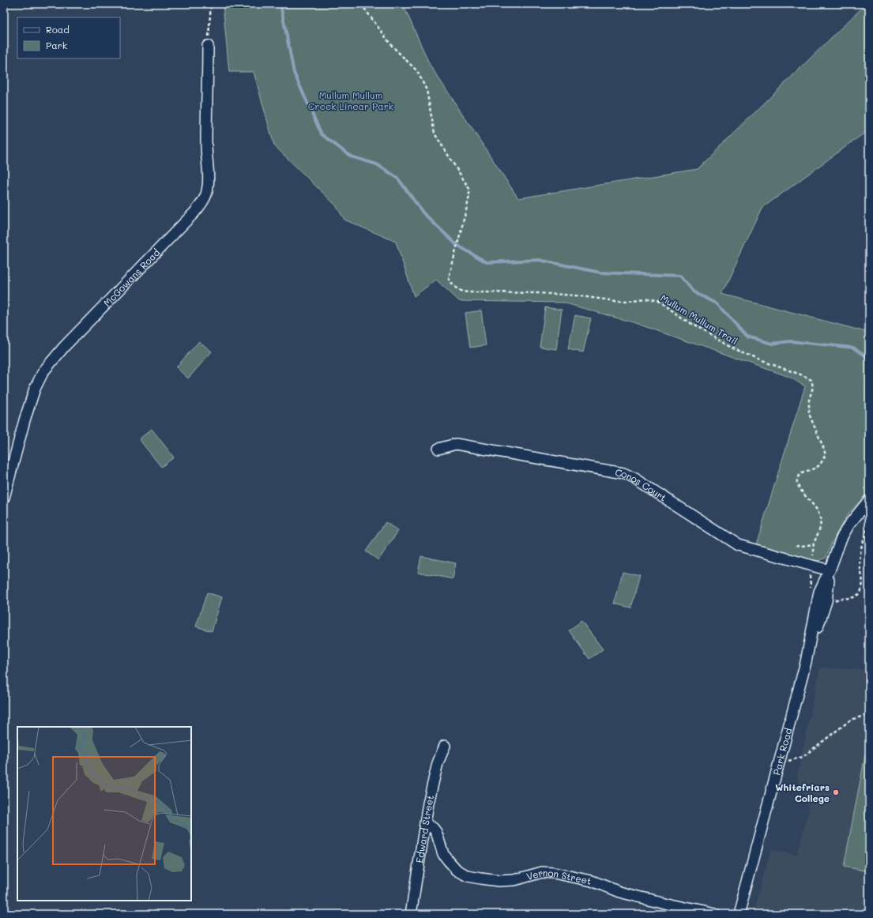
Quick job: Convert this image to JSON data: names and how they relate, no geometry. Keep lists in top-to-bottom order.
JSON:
{
  "streets": {
    "street": [
      "McGowans Road",
      "Conos Court",
      "Park Road",
      "Edward Street",
      "Vernon Street"
    ],
    "path": ["Mullum Mullum Trail"]
  },
  "crossings": [
    ["Mullum Mullum Trail", "Conos Court"],
    ["Conos Court", "Park Road"],
    ["Edward Street", "Vernon Street"]
  ],
  "parks": ["Mullum Mullum Creek Linear Park"],
  "places": ["Whitefriars College"],
  "legend": ["Road", "Park"]
}
